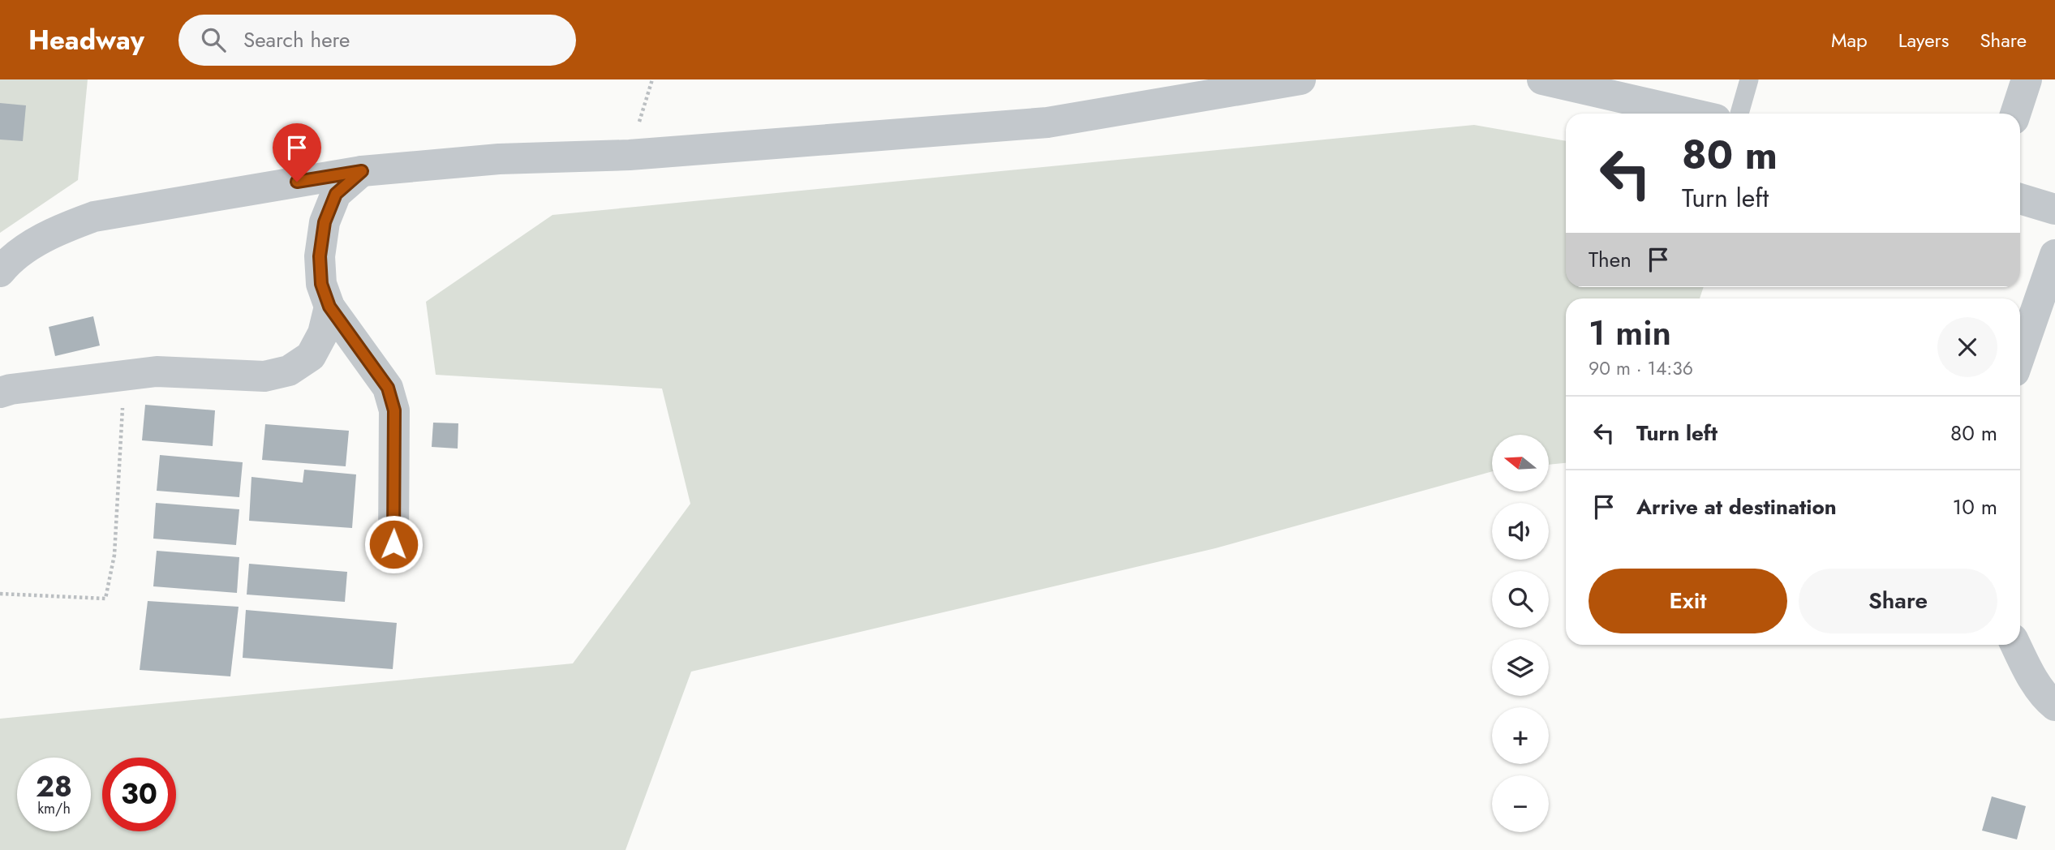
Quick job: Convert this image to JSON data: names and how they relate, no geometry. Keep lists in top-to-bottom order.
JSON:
{
  "north": "left",
  "page": {
    "header": "Headway",
    "search": "Search here",
    "nav": ["Map", "Layers", "Share"],
    "turn": ["80 m", "Turn left"],
    "then": "Then",
    "heading": ["1 min", "90 m · 14:36"],
    "list": [
      {
        "name": "Turn left",
        "value": "80 m"
      },
      {
        "name": "Arrive at destination",
        "value": "10 m"
      }
    ],
    "map_buttons": ["+", "−"],
    "buttons": ["Exit", "Share"],
    "speed": "28 km/h",
    "limit": "30"
  }
}
